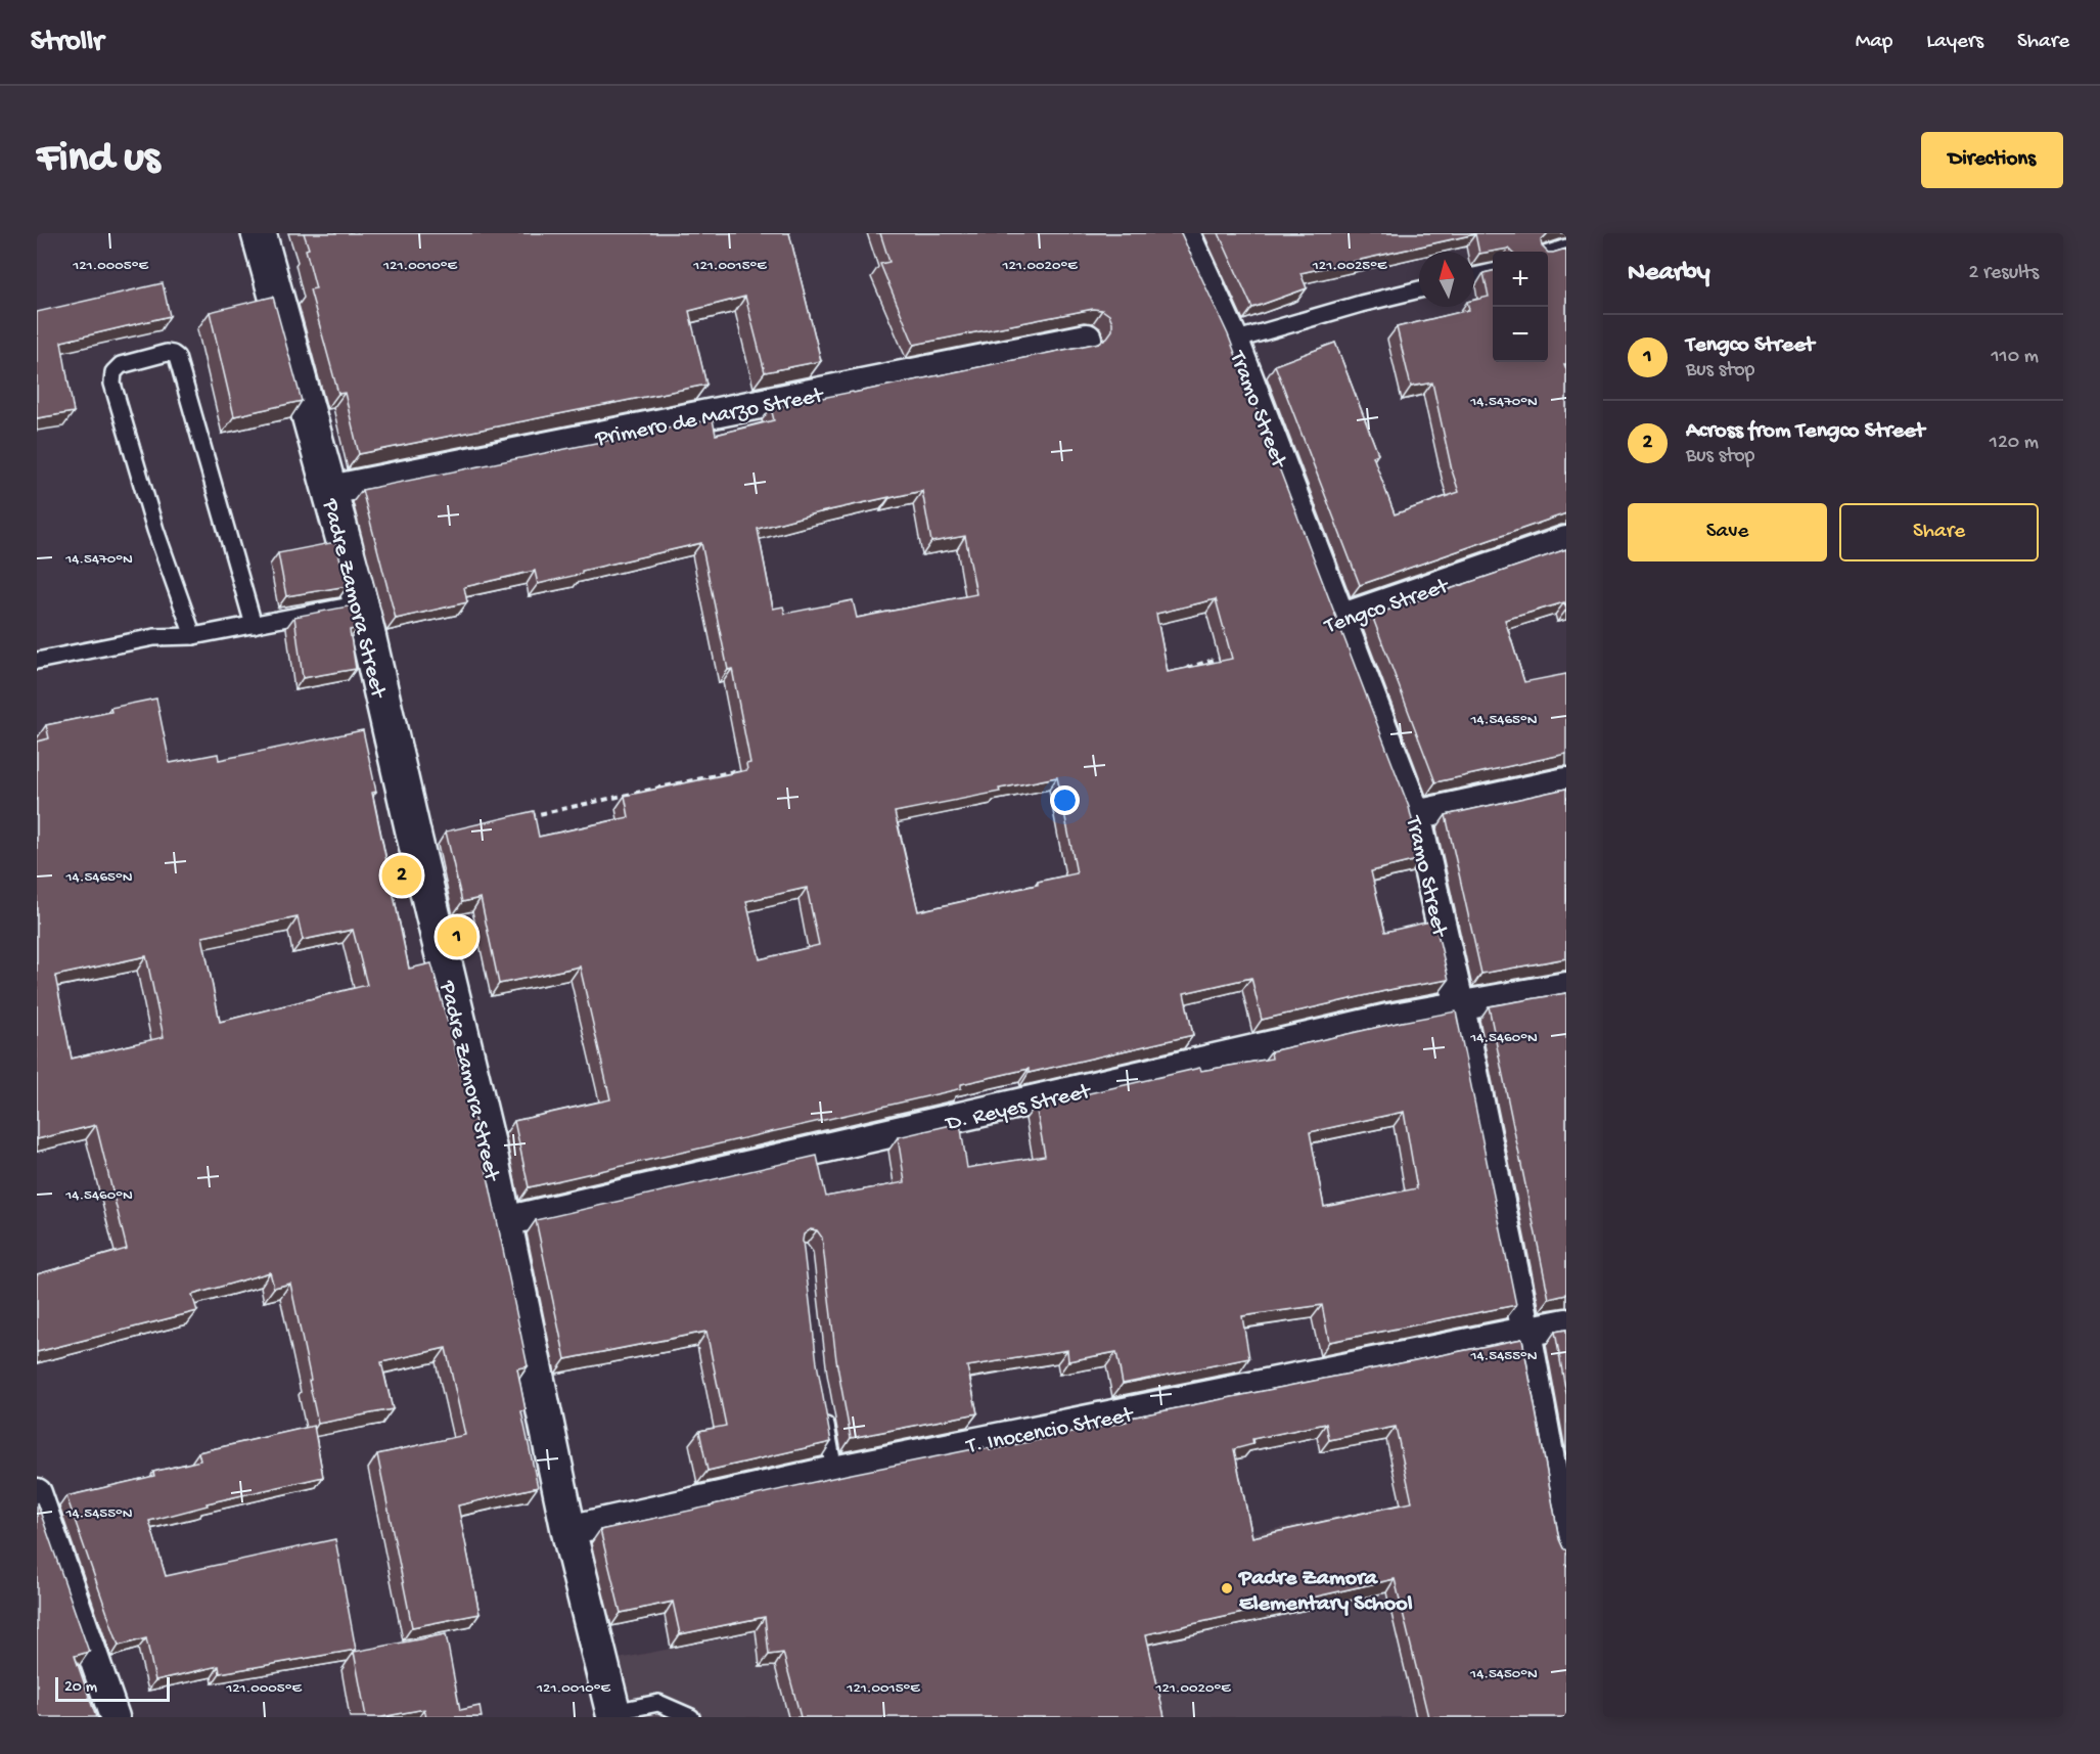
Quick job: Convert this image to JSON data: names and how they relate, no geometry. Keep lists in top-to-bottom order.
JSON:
{
  "streets": {
    "street": [
      "Tramo Street",
      "Primero de Marzo Street",
      "Padre Zamora Street",
      "Tengco Street",
      "D. Reyes Street",
      "T. Inocencio Street"
    ]
  },
  "crossings": [
    ["Tramo Street", "Tengco Street"],
    ["Tramo Street", "D. Reyes Street"],
    ["Tramo Street", "T. Inocencio Street"],
    ["Primero de Marzo Street", "Padre Zamora Street"],
    ["Padre Zamora Street", "D. Reyes Street"],
    ["Padre Zamora Street", "T. Inocencio Street"]
  ],
  "places": ["Padre Zamora Elementary School"],
  "scale_bar": "20 m",
  "north": "top",
  "page": {
    "header": "Strollr",
    "nav": ["Map", "Layers", "Share"],
    "buttons": [
      "Directions",
      ["Save", "Share"]
    ],
    "title": "Find us",
    "heading": ["Nearby", "2 results"],
    "map_buttons": ["+", "−"],
    "list": [
      {
        "mark": "1",
        "name": "Tengco Street",
        "note": "Bus stop",
        "value": "110 m"
      },
      {
        "mark": "2",
        "name": "Across from Tengco Street",
        "note": "Bus stop",
        "value": "120 m"
      }
    ],
    "pins": ["2", "1"],
    "scale": "20 m"
  },
  "coordinates": [
    "121.0005°E",
    "121.0010°E",
    "121.0015°E",
    "121.0020°E",
    "121.0025°E",
    "14.5470°N",
    "14.5465°N",
    "14.5460°N",
    "14.5455°N",
    "14.5450°N"
  ]
}
